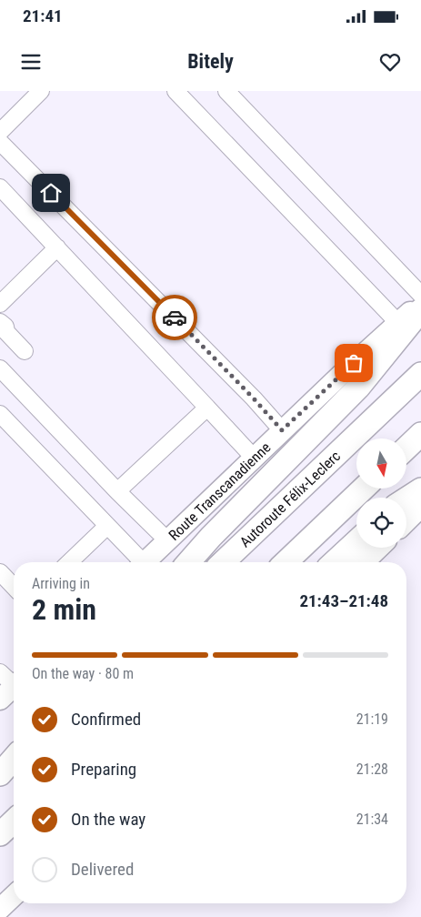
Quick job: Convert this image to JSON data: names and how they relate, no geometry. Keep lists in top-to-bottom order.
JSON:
{
  "streets": {
    "highway": ["Autoroute Félix-Leclerc"],
    "main road": ["Route Transcanadienne"]
  },
  "north": "bottom",
  "page": {
    "status": "21:41",
    "header": "Bitely",
    "heading": ["2 min", "Arriving in", "21:43–21:48"],
    "bar": "On the way · 80 m",
    "list": [
      ["Confirmed", "21:19"],
      ["Preparing", "21:28"],
      ["On the way", "21:34"],
      "Delivered"
    ]
  }
}
